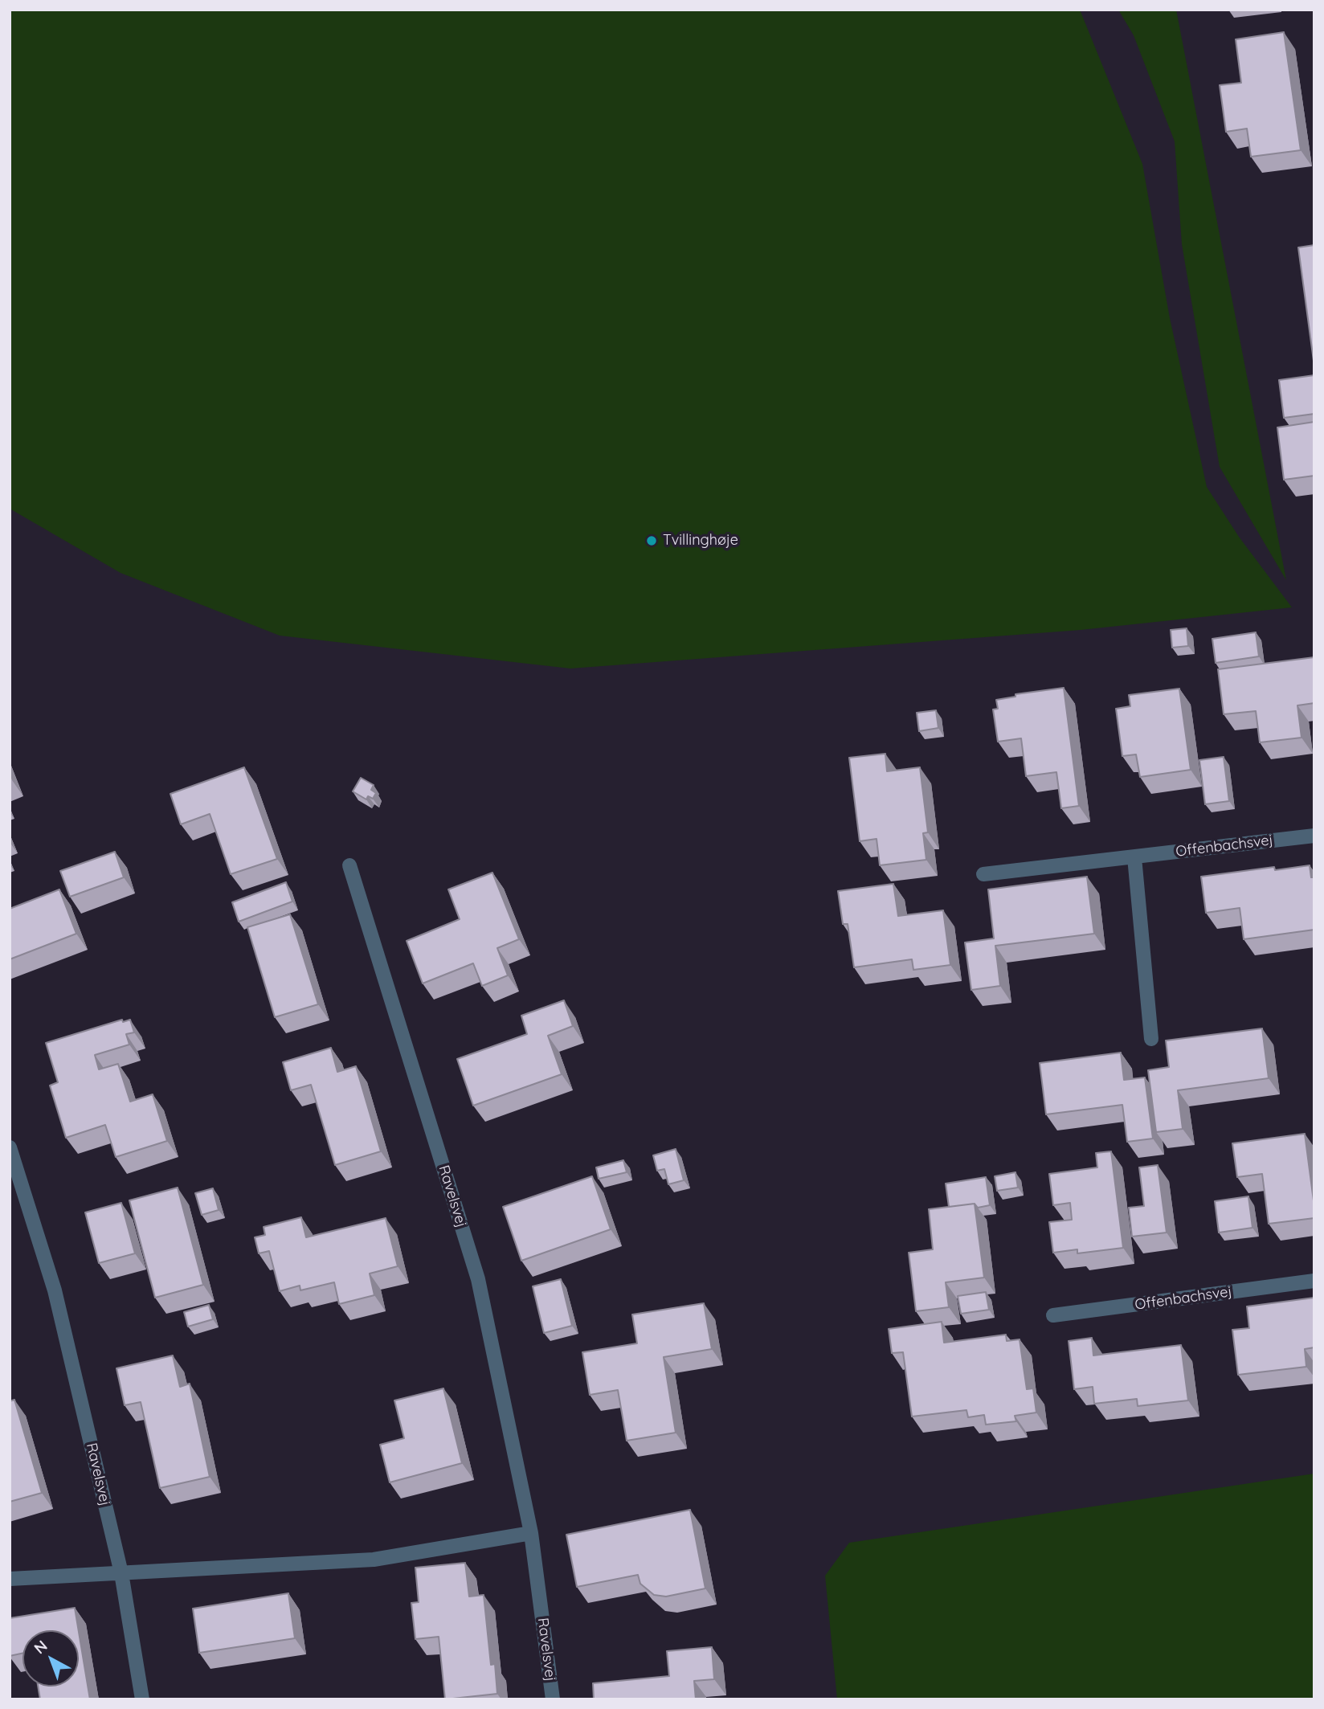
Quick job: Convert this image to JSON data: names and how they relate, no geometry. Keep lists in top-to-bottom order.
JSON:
{
  "streets": {
    "street": ["Offenbachsvej", "Ravelsvej"]
  },
  "places": ["Tvillinghøje"],
  "north": "top left"
}
